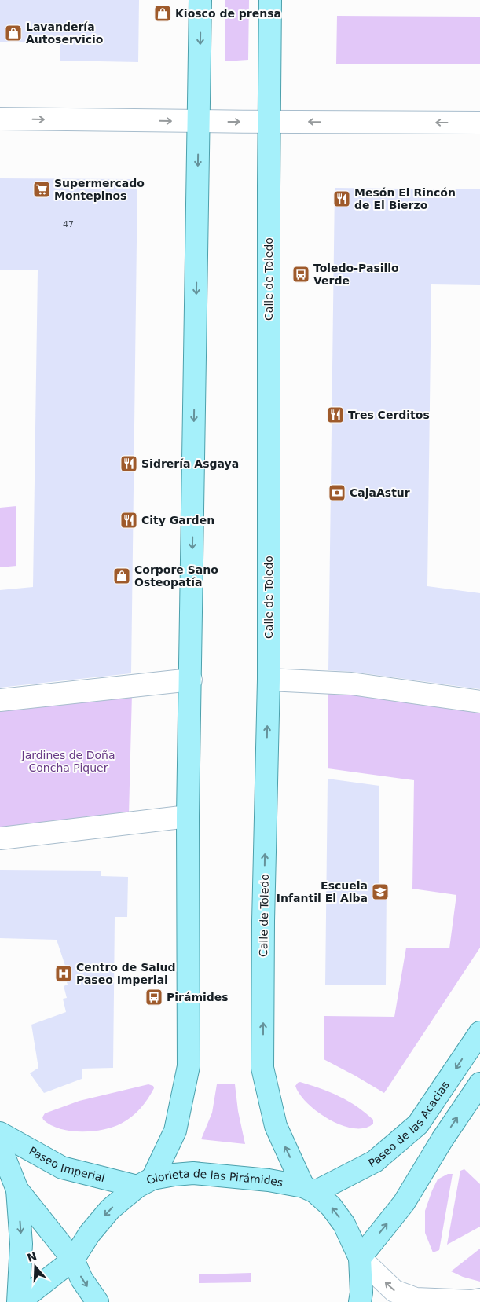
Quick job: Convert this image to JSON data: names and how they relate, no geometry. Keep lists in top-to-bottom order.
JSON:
{
  "streets": {
    "main road": [
      "Calle de Toledo",
      "Paseo de las Acacias",
      "Paseo Imperial",
      "Glorieta de las Pirámides"
    ]
  },
  "crossings": [
    ["Calle de Toledo", "Paseo de las Acacias"],
    ["Calle de Toledo", "Glorieta de las Pirámides"],
    ["Paseo de las Acacias", "Glorieta de las Pirámides"],
    ["Paseo Imperial", "Glorieta de las Pirámides"]
  ],
  "parks": ["Jardines de Doña Concha Piquer"],
  "places": {
    "shop": ["Kiosco de prensa", "Lavandería Autoservicio", "Corpore Sano Osteopatía"],
    "supermarket": ["Supermercado Montepinos"],
    "restaurant": [
      "Mesón El Rincón de El Bierzo",
      "Tres Cerditos",
      "Sidrería Asgaya",
      "City Garden"
    ],
    "bus stop": ["Toledo-Pasillo Verde", "Pirámides"],
    "bank": ["CajaAstur"],
    "school or university": ["Escuela Infantil El Alba"],
    "hospital": ["Centro de Salud Paseo Imperial"]
  },
  "house_numbers": ["47"],
  "north": "top"
}
